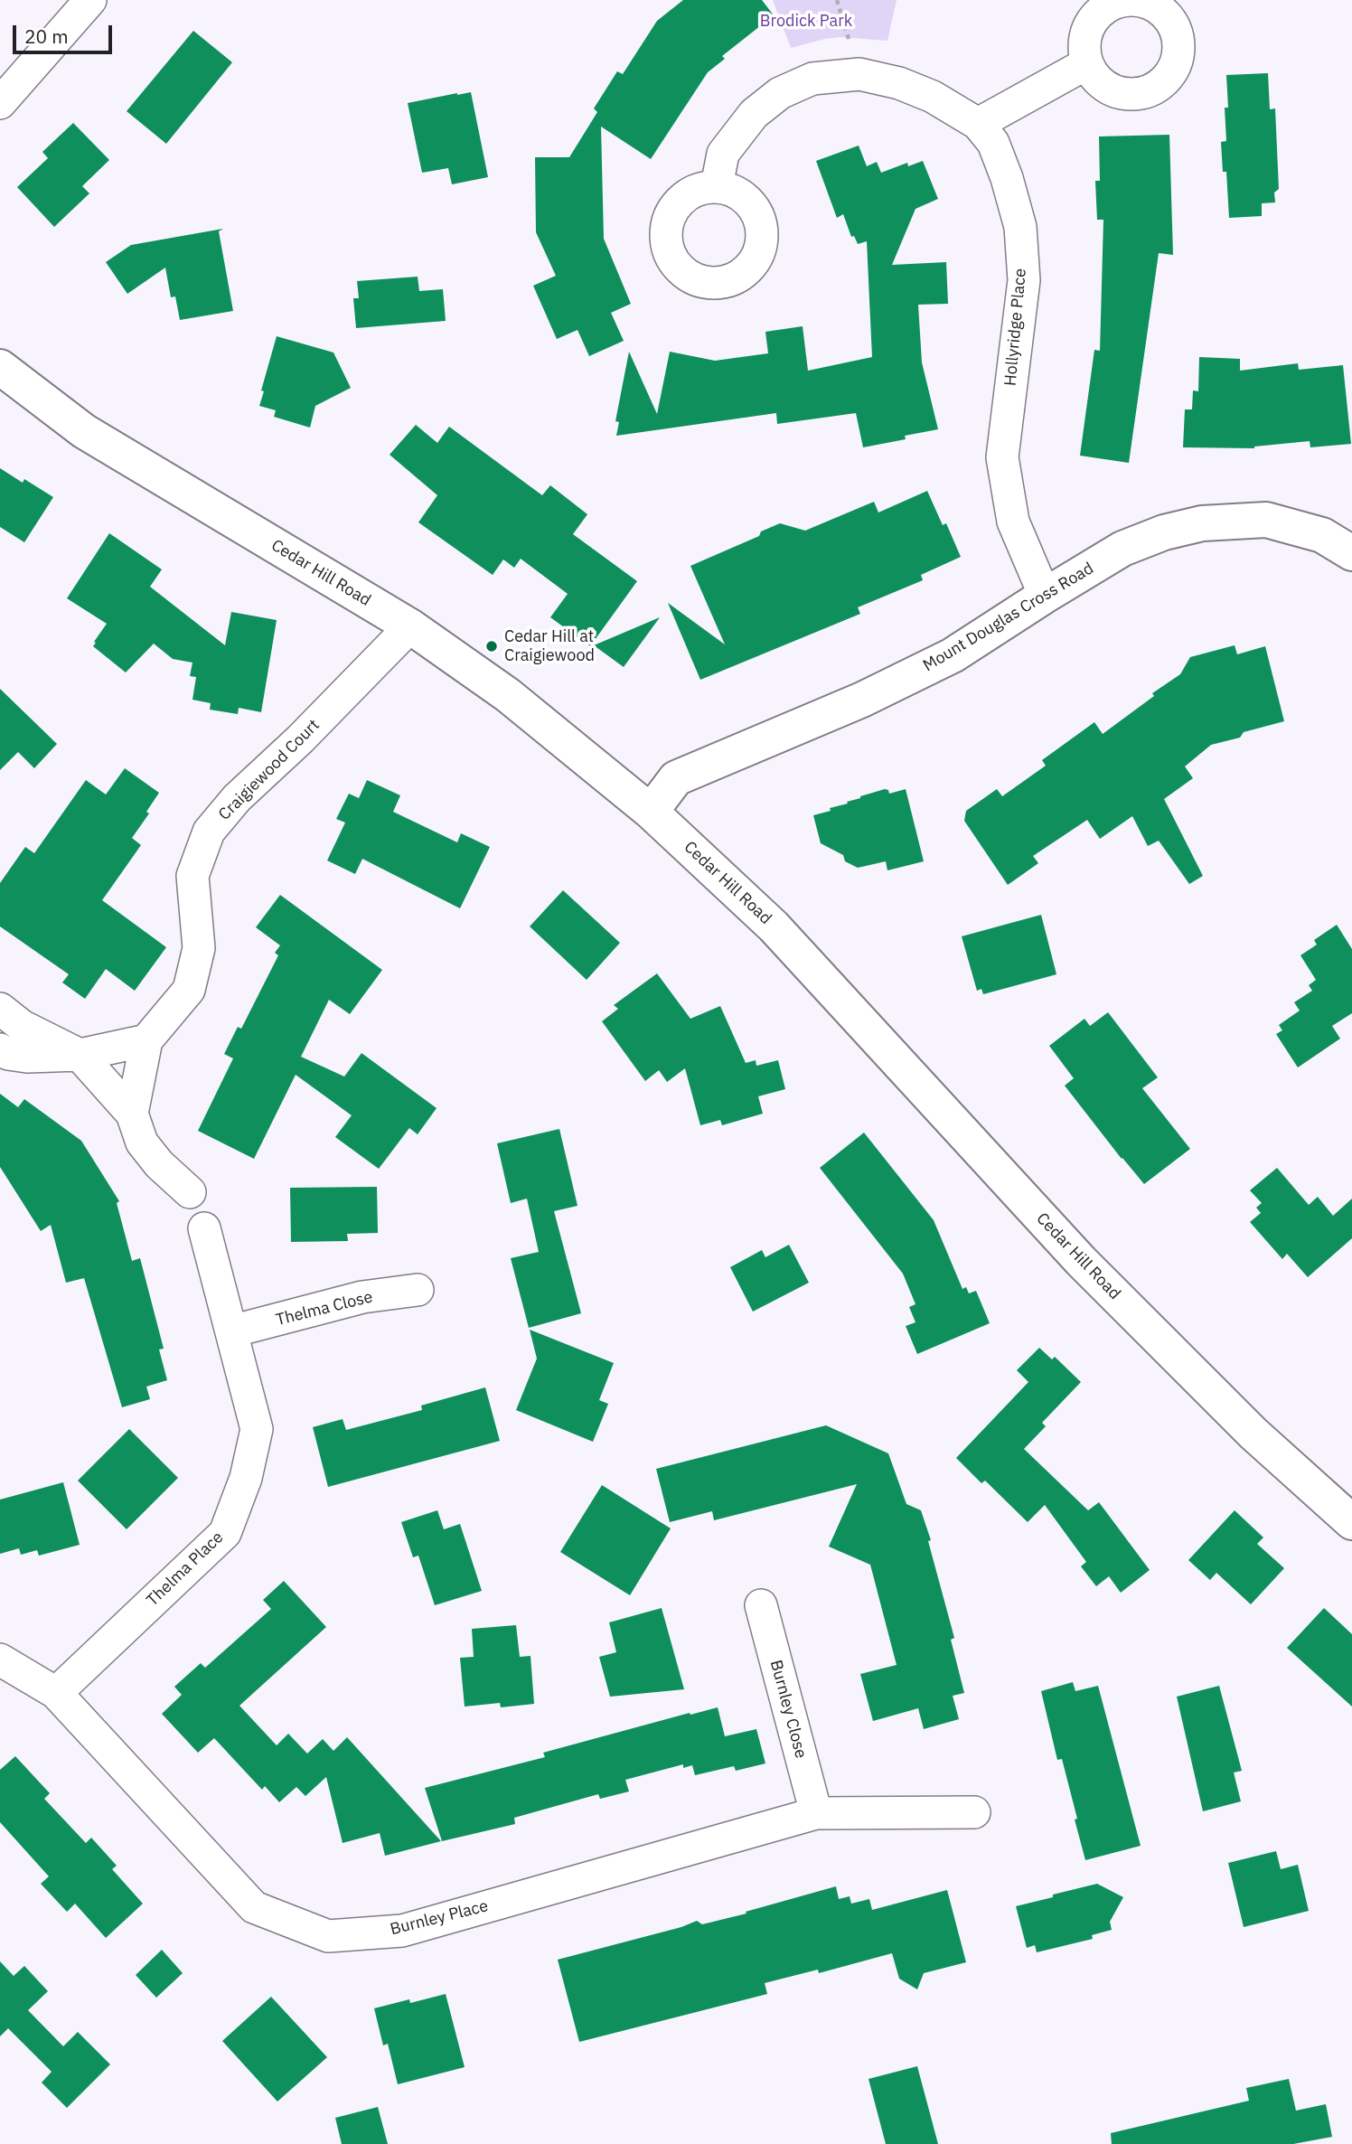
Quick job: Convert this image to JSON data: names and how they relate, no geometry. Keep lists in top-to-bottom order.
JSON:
{
  "streets": {
    "street": [
      "Hollyridge Place",
      "Cedar Hill Road",
      "Mount Douglas Cross Road",
      "Craigiewood Court",
      "Thelma Close",
      "Thelma Place",
      "Burnley Close",
      "Burnley Place"
    ]
  },
  "crossings": [
    ["Hollyridge Place", "Mount Douglas Cross Road"],
    ["Cedar Hill Road", "Mount Douglas Cross Road"],
    ["Cedar Hill Road", "Craigiewood Court"],
    ["Thelma Close", "Thelma Place"],
    ["Thelma Place", "Burnley Place"],
    ["Burnley Close", "Burnley Place"]
  ],
  "parks": ["Brodick Park"],
  "places": ["Cedar Hill at Craigiewood"],
  "scale_bar": "20 m"
}
